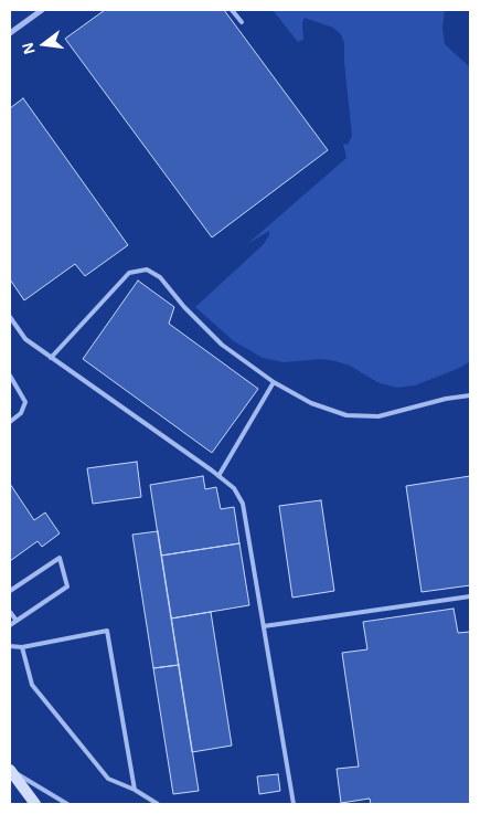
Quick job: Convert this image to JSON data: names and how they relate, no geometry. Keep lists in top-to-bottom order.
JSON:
{
  "north": "left"
}
